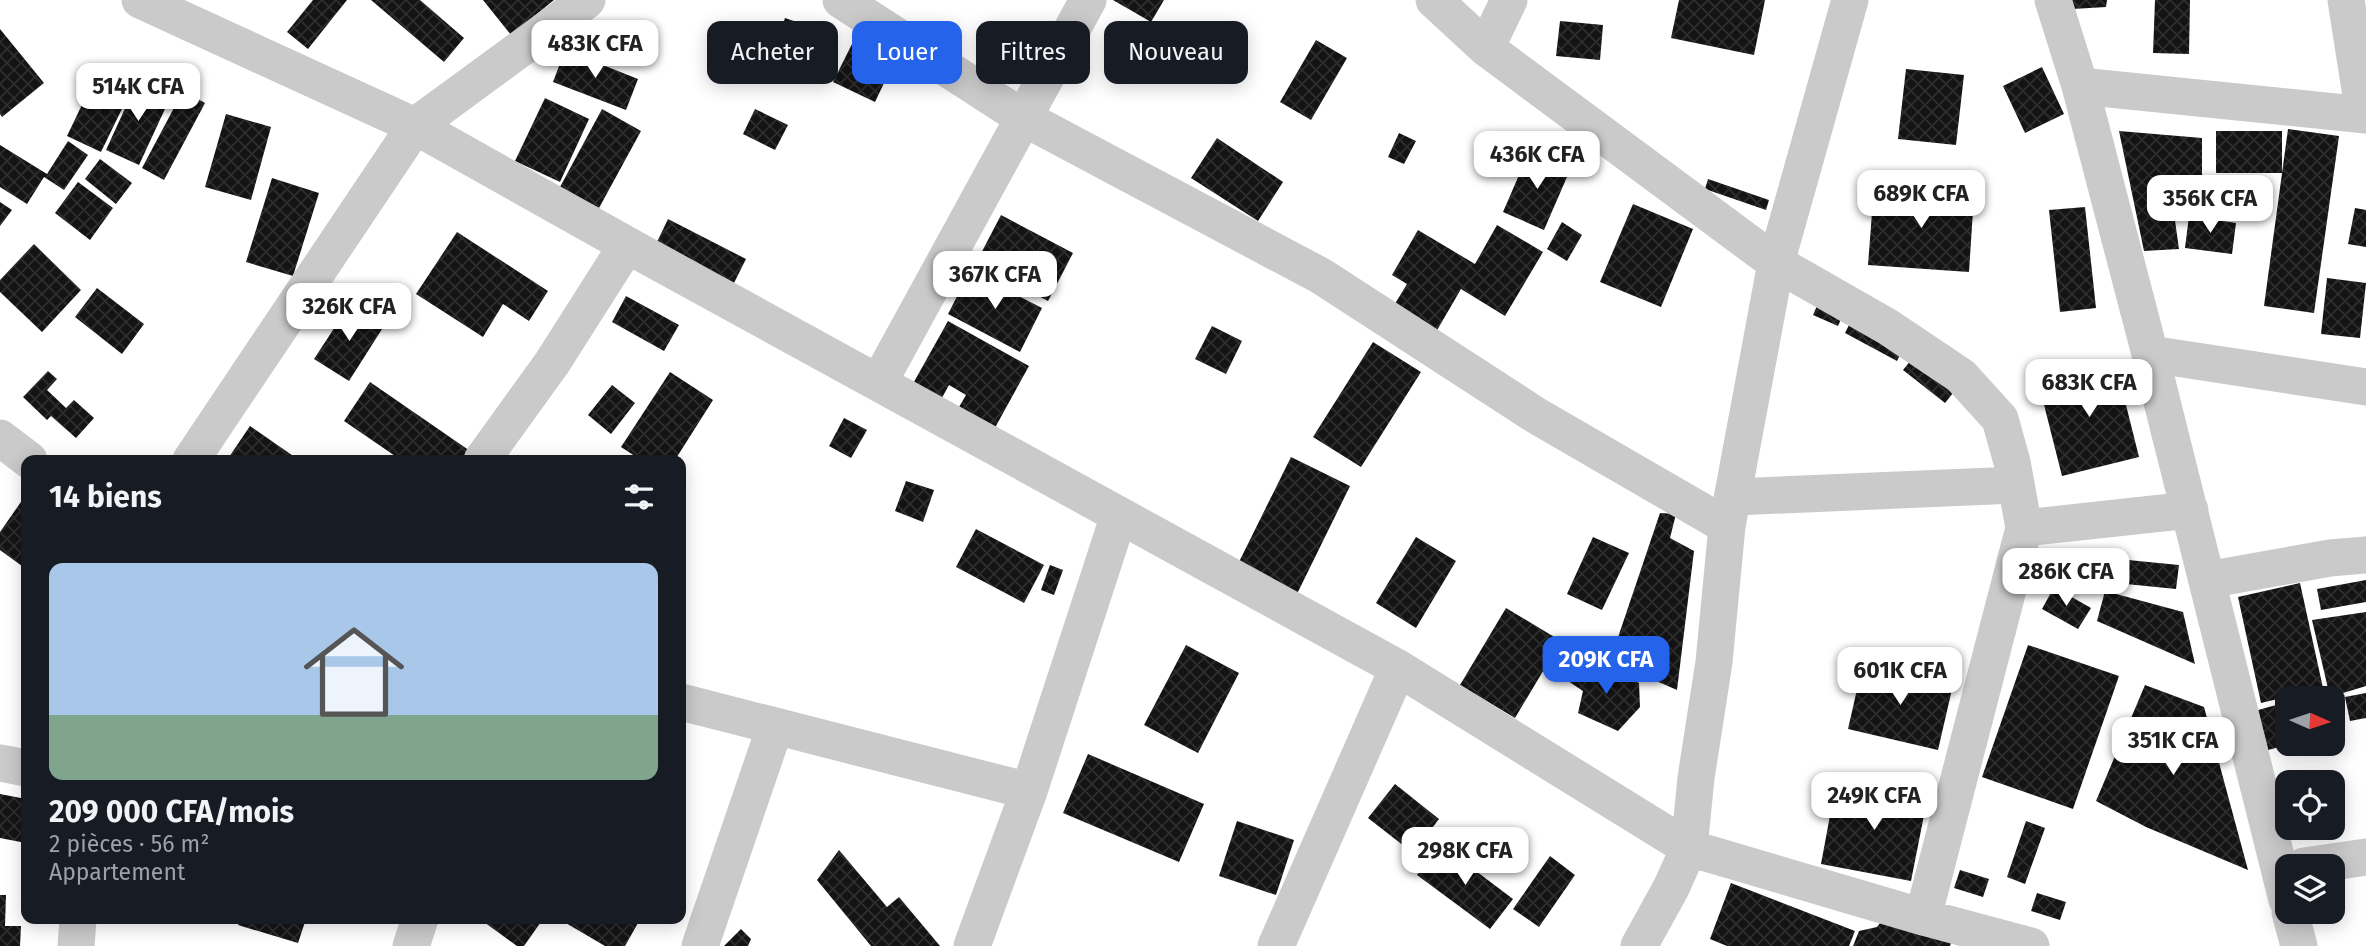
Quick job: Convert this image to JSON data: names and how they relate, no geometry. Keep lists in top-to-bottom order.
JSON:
{
  "north": "right",
  "page": {
    "price": [
      "483K CFA",
      "514K CFA",
      "436K CFA",
      "689K CFA",
      "356K CFA",
      "367K CFA",
      "326K CFA",
      "683K CFA",
      "286K CFA",
      "209K CFA",
      "601K CFA",
      "351K CFA",
      "249K CFA",
      "298K CFA"
    ],
    "chip": [
      "Acheter",
      "Louer",
      "Filtres",
      "Nouveau"
    ],
    "heading": "14 biens",
    "list": [
      {
        "name": "209 000 CFA/mois",
        "note": "2 pièces · 56 m² · Appartement"
      }
    ]
  }
}
